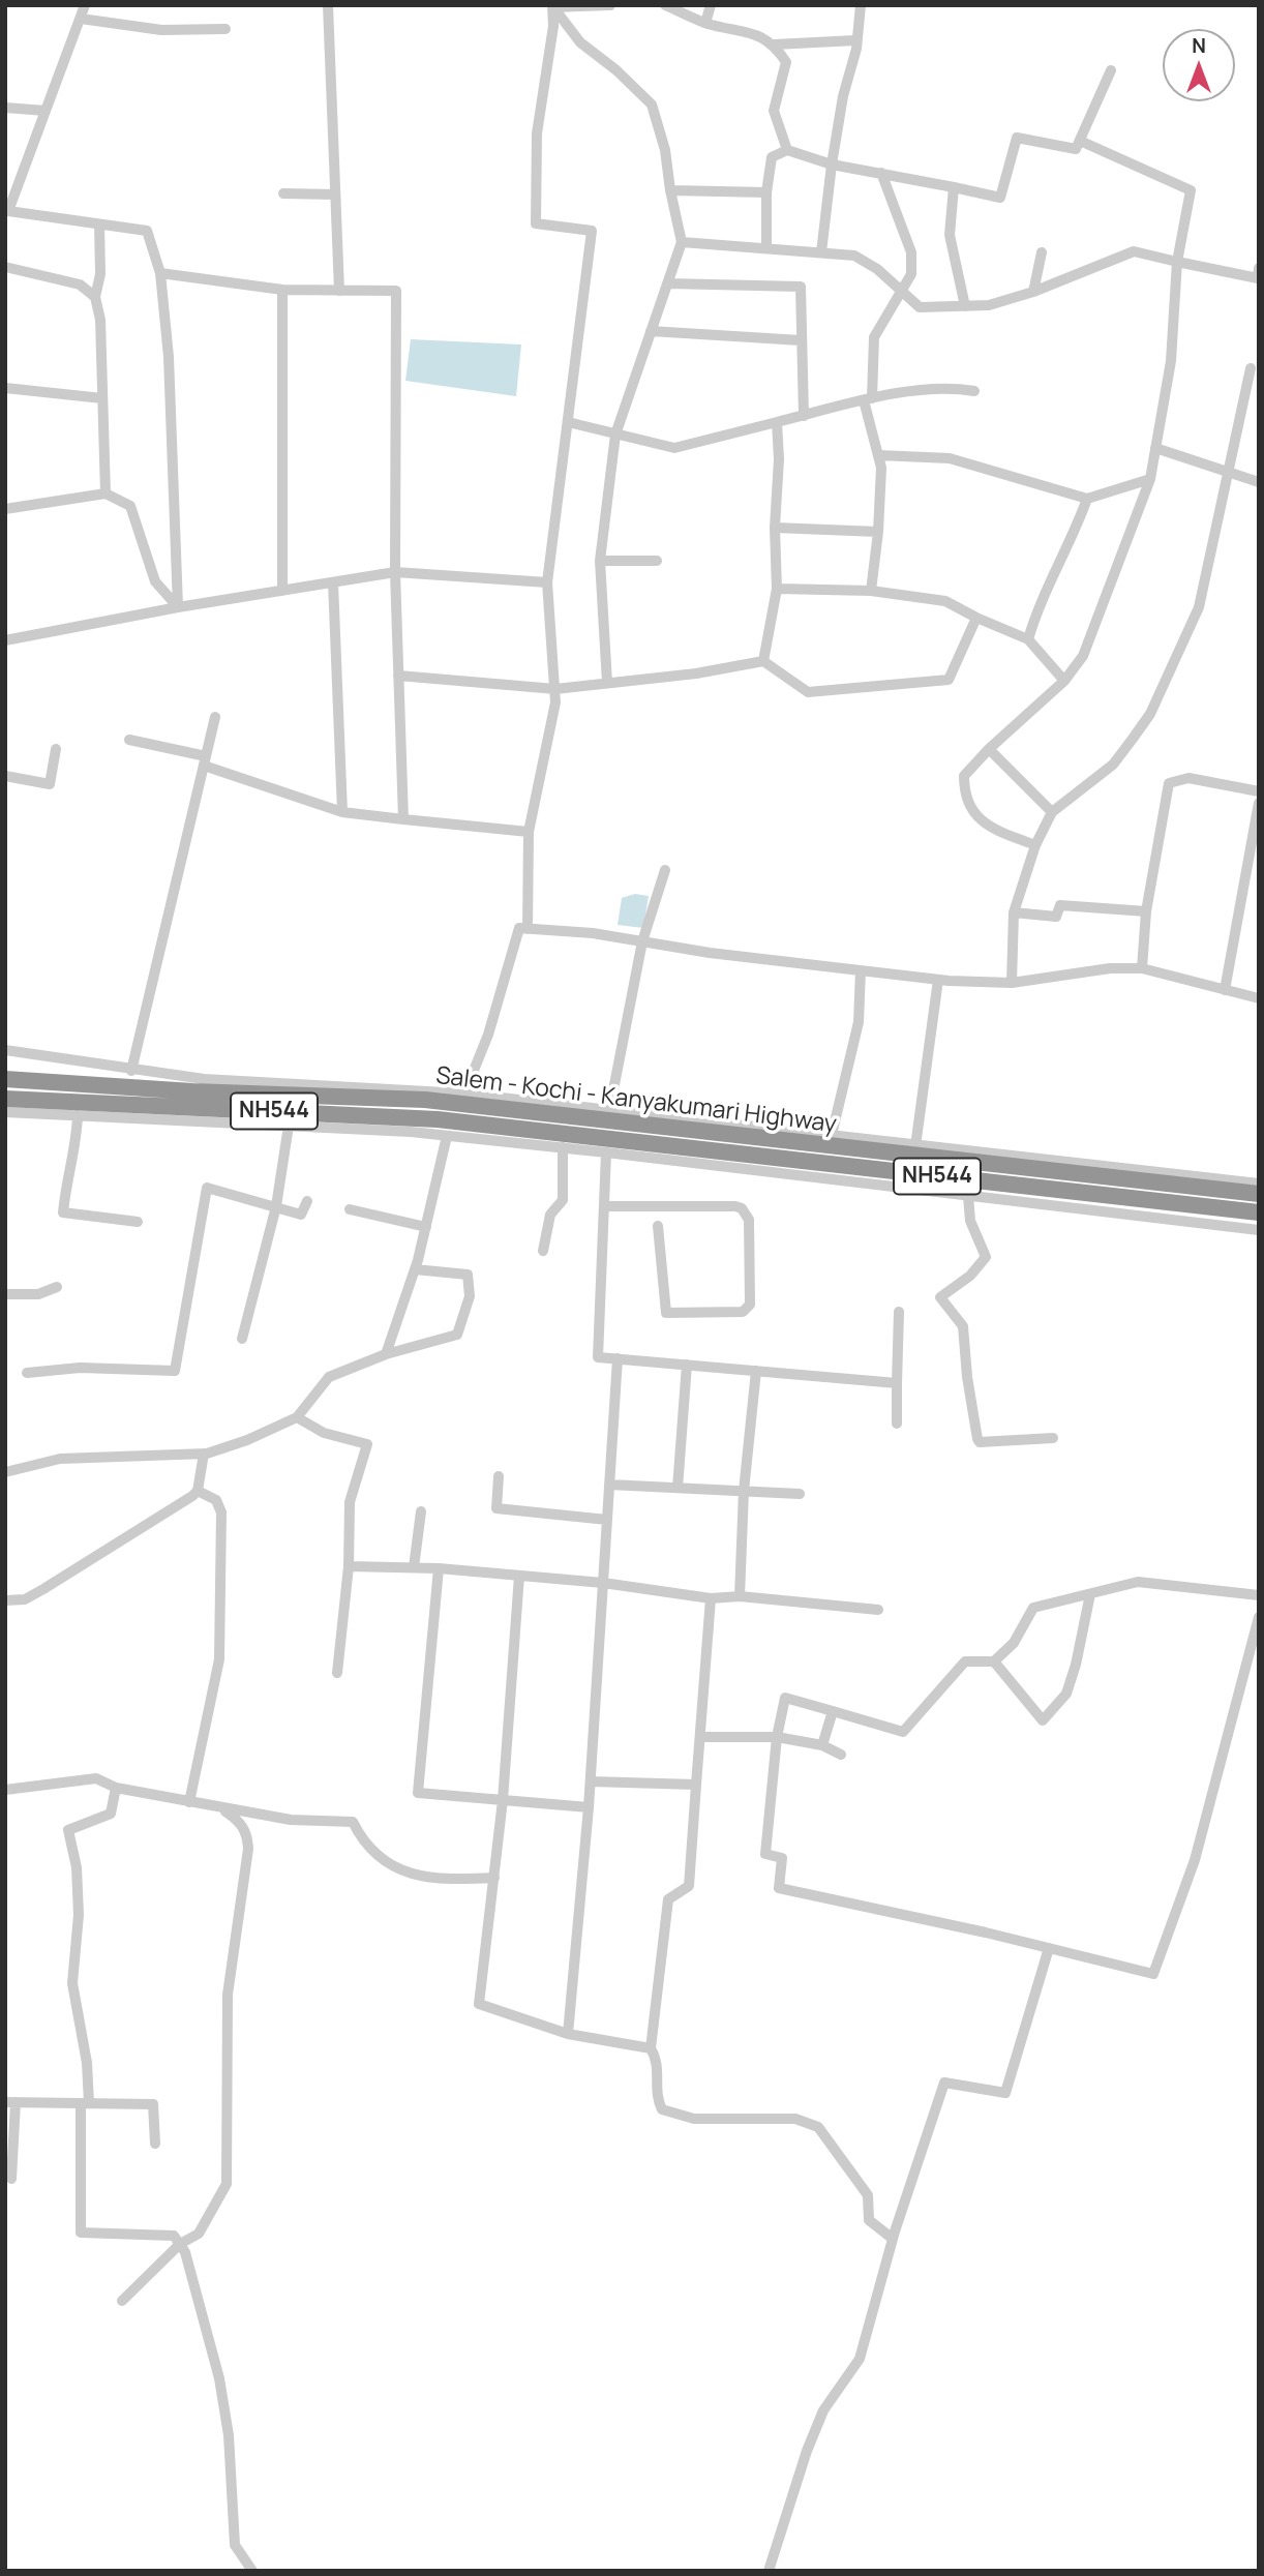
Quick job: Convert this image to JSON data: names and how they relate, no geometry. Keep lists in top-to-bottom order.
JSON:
{
  "streets": {
    "highway": ["Salem - Kochi - Kanyakumari Highway", "NH544"]
  },
  "north": "top"
}
